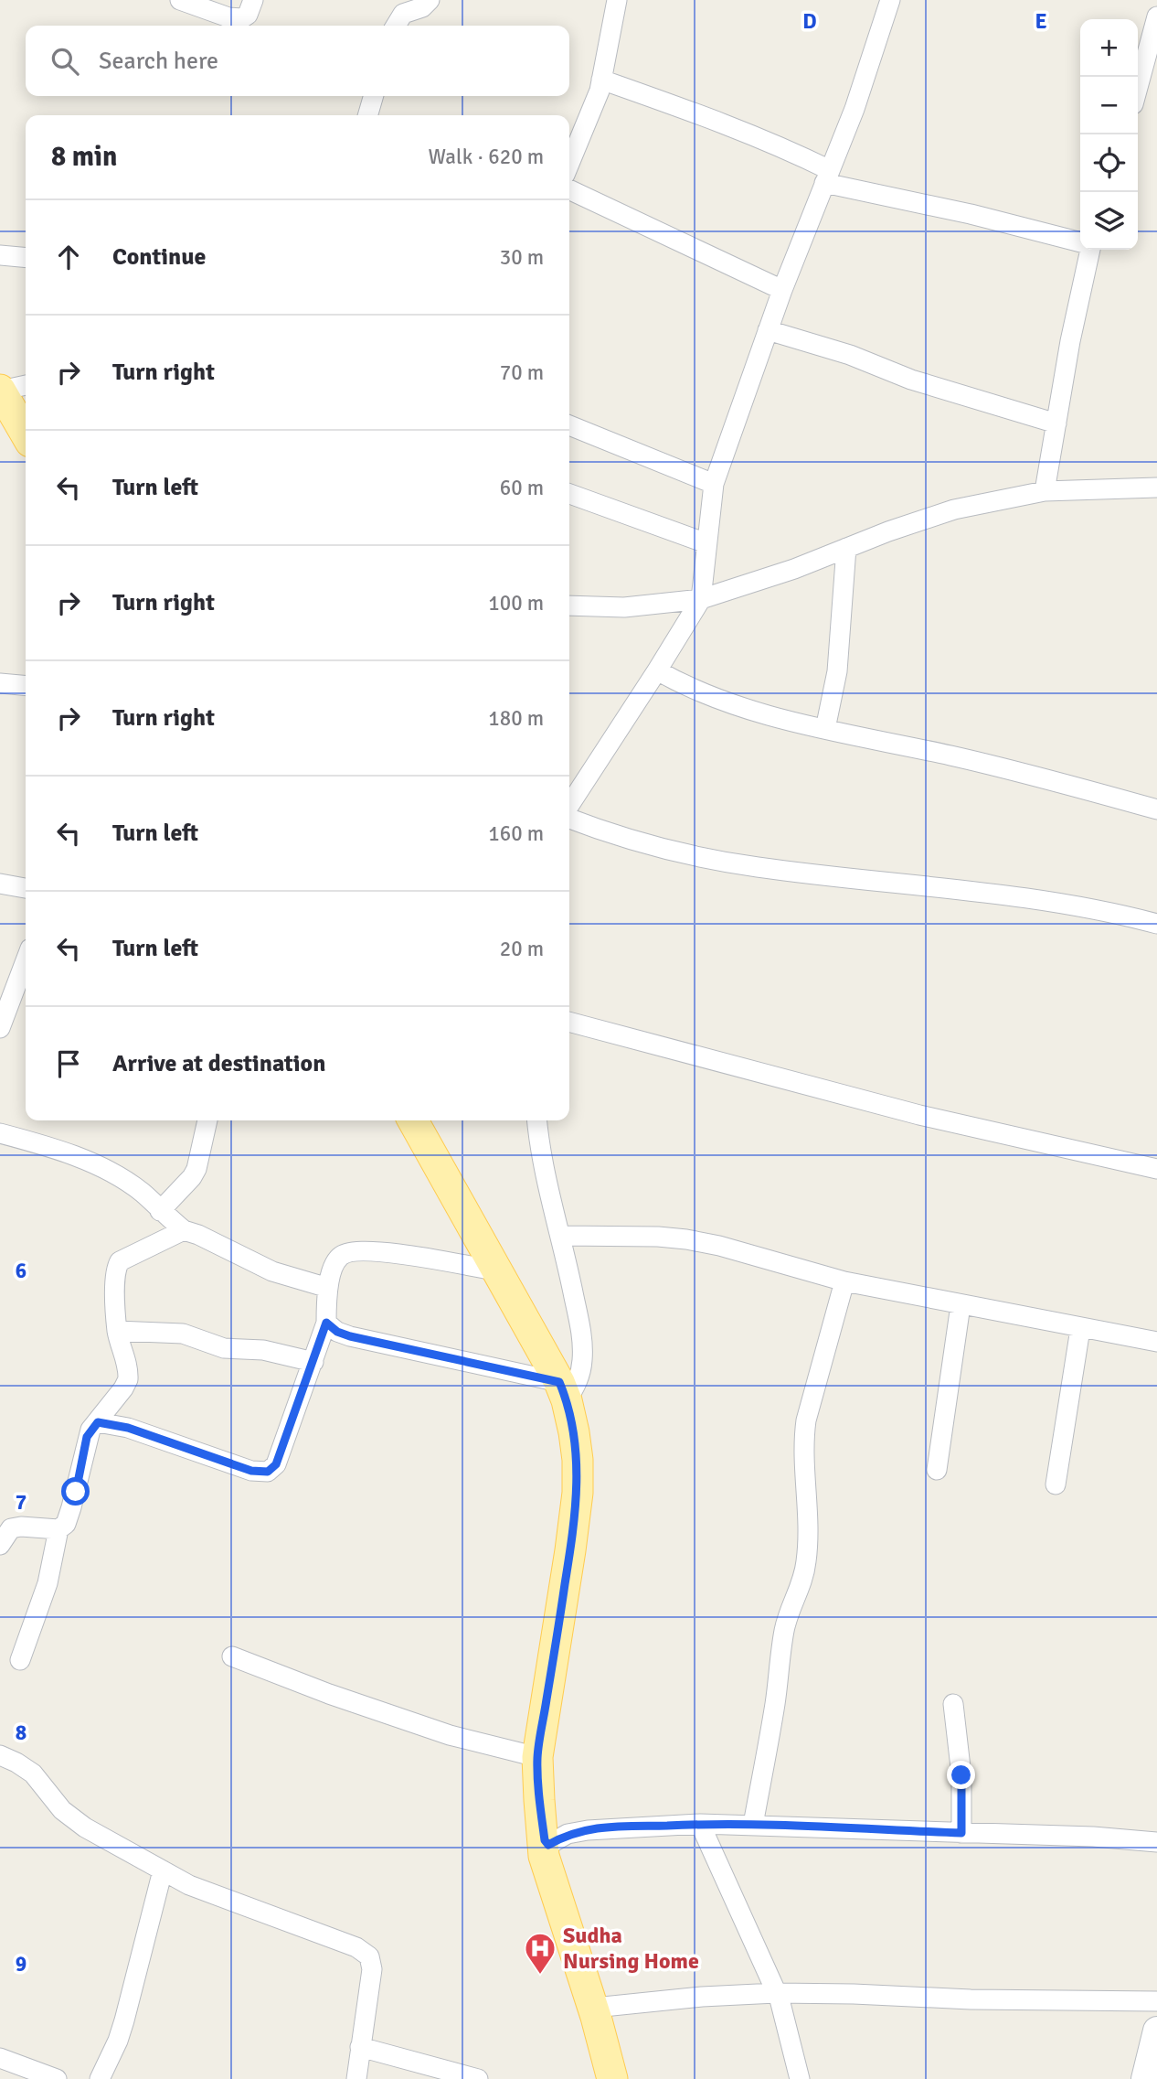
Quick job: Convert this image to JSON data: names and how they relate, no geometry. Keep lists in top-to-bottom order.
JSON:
{
  "places": {
    "hospital": ["Sudha Nursing Home"]
  },
  "page": {
    "map_buttons": ["+", "−"],
    "search": "Search here",
    "heading": ["8 min", "Walk · 620 m"],
    "list": [
      ["Continue", "30 m"],
      ["Turn right", "70 m"],
      ["Turn left", "60 m"],
      ["Turn right", "100 m"],
      ["Turn right", "180 m"],
      ["Turn left", "160 m"],
      ["Turn left", "20 m"],
      "Arrive at destination"
    ]
  },
  "grid": {
    "columns": ["D", "E"],
    "rows": [
      "6",
      "7",
      "8",
      "9"
    ]
  }
}
